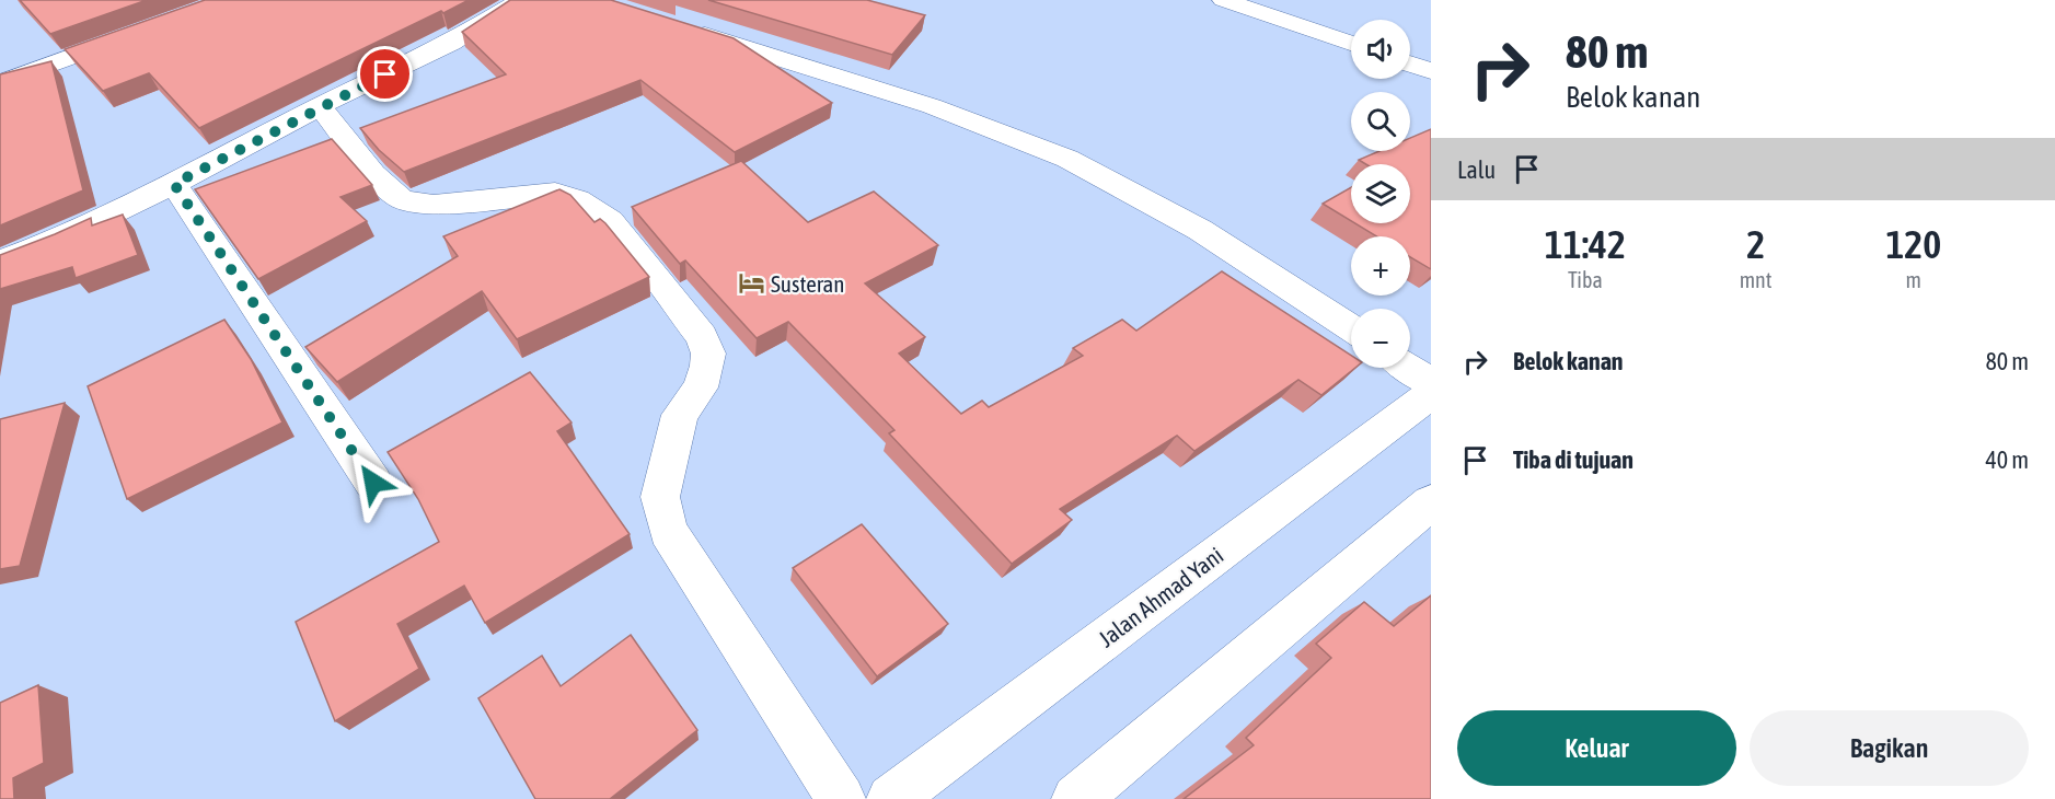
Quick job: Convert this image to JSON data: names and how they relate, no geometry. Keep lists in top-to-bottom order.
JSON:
{
  "streets": {
    "main road": ["Jalan Ahmad Yani"]
  },
  "places": {
    "hotel": ["Susteran"]
  },
  "page": {
    "turn": ["80 m", "Belok kanan"],
    "map_buttons": ["+", "−"],
    "then": "Lalu",
    "eta": [
      "11:42",
      "Tiba",
      "2",
      "mnt",
      "120",
      "m"
    ],
    "list": [
      {
        "name": "Belok kanan",
        "value": "80 m"
      },
      {
        "name": "Tiba di tujuan",
        "value": "40 m"
      }
    ],
    "buttons": ["Keluar", "Bagikan"]
  }
}
